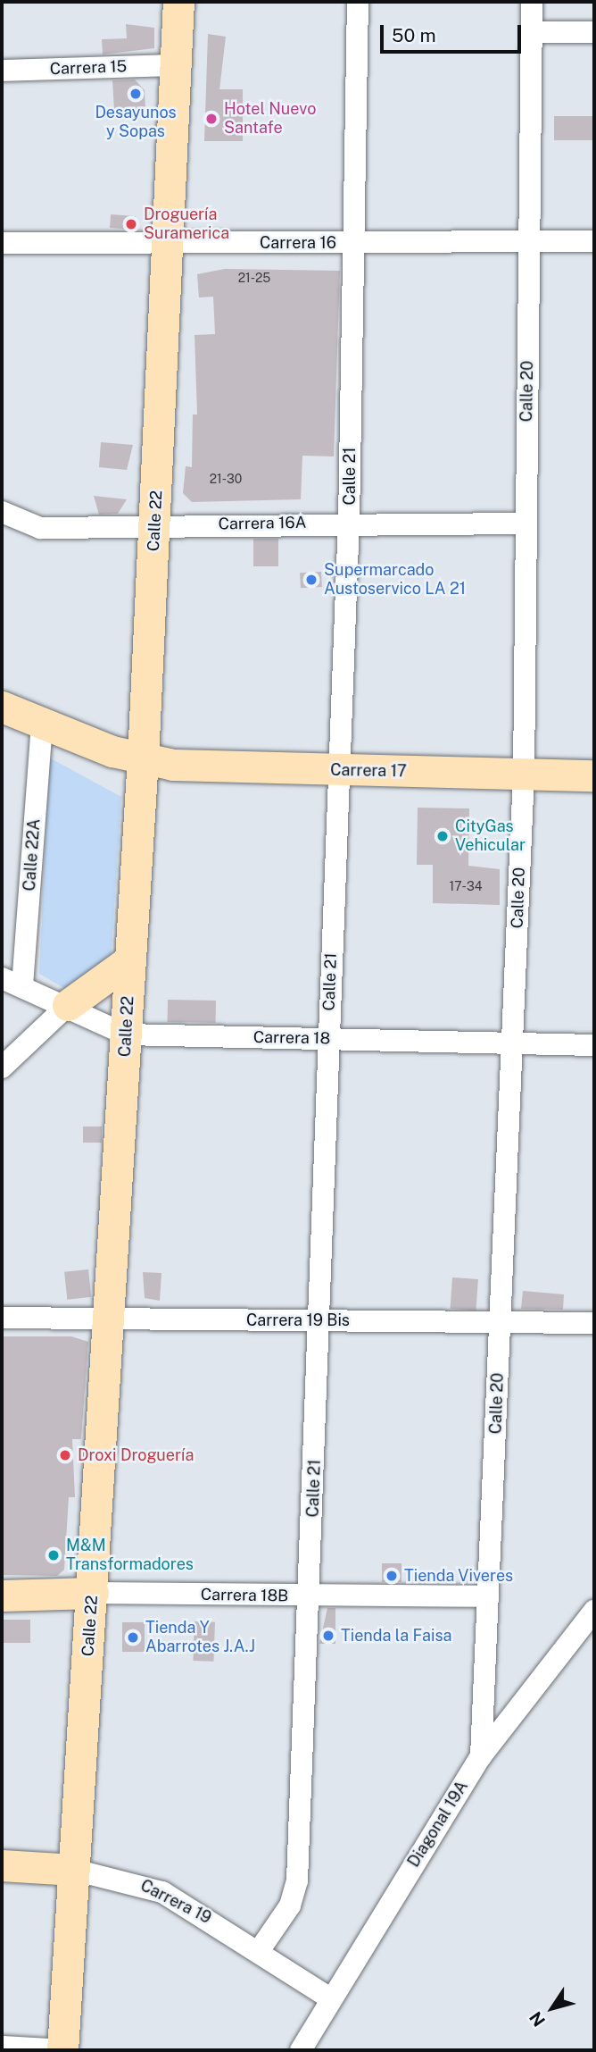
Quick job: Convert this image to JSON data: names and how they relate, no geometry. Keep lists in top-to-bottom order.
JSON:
{
  "streets": {
    "street": [
      "Carrera 15",
      "Carrera 16",
      "Calle 20",
      "Calle 21",
      "Calle 22",
      "Carrera 16A",
      "Carrera 17",
      "Calle 22A",
      "Carrera 18",
      "Carrera 19 Bis",
      "Carrera 18B",
      "Diagonal 19A",
      "Carrera 19"
    ]
  },
  "crossings": [
    ["Carrera 15", "Calle 22"],
    ["Carrera 16", "Calle 20"],
    ["Carrera 16", "Calle 21"],
    ["Carrera 16", "Calle 22"],
    ["Calle 20", "Carrera 16A"],
    ["Calle 20", "Carrera 17"],
    ["Calle 20", "Carrera 18"],
    ["Calle 20", "Carrera 19 Bis"],
    ["Calle 20", "Carrera 18B"],
    ["Calle 20", "Diagonal 19A"],
    ["Calle 21", "Carrera 16A"],
    ["Calle 21", "Carrera 17"],
    ["Calle 21", "Carrera 18"],
    ["Calle 21", "Carrera 19 Bis"],
    ["Calle 21", "Carrera 18B"],
    ["Calle 21", "Carrera 19"],
    ["Calle 22", "Carrera 16A"],
    ["Calle 22", "Carrera 17"],
    ["Calle 22", "Carrera 18"],
    ["Calle 22", "Carrera 19 Bis"],
    ["Calle 22", "Carrera 18B"],
    ["Calle 22", "Carrera 19"],
    ["Carrera 17", "Calle 22A"],
    ["Calle 22A", "Carrera 18"],
    ["Diagonal 19A", "Carrera 19"]
  ],
  "places": [
    "Desayunos y Sopas",
    "Hotel Nuevo Santafe",
    "Droguería Suramerica",
    "Supermarcado Austoservico LA 21",
    "CityGas Vehicular",
    "Droxi Droguería",
    "M&M Transformadores",
    "Tienda Viveres",
    "Tienda la Faisa",
    "Tienda Y Abarrotes J.A.J"
  ],
  "house_numbers": ["21-25", "21-30", "17-34"],
  "scale_bar": "50 m",
  "north": "bottom left"
}
